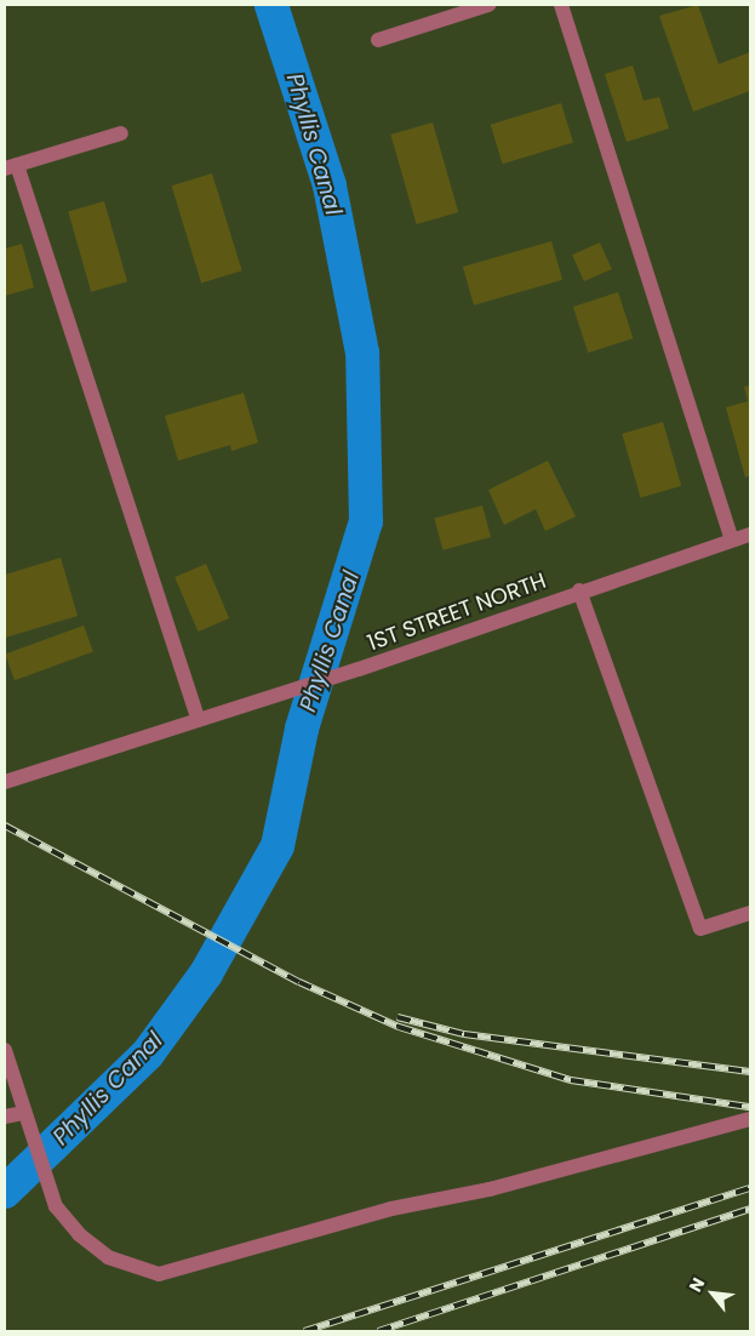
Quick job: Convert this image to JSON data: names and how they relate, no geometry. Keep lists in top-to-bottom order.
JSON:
{
  "streets": {
    "street": ["1ST STREET NORTH"]
  },
  "water": ["Phyllis Canal"],
  "north": "top left"
}
